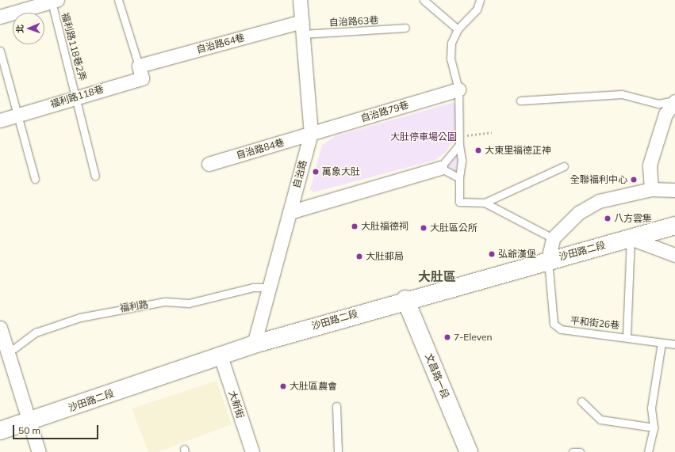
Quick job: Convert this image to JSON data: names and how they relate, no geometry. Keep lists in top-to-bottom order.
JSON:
{
  "streets": {
    "street": [
      "自治路64巷",
      "福利路118巷",
      "自治路79巷",
      "自治路84巷",
      "自治路",
      "沙田路二段",
      "文昌路一段",
      "大新街"
    ],
    "lane": [
      "自治路63巷",
      "福利路118巷2弄",
      "福利路",
      "平和街26巷"
    ]
  },
  "crossings": [
    ["自治路63巷", "自治路64巷"],
    ["自治路63巷", "自治路"],
    ["自治路64巷", "福利路118巷"],
    ["自治路64巷", "自治路"],
    ["福利路118巷2弄", "福利路118巷"],
    ["自治路79巷", "自治路84巷"],
    ["自治路79巷", "自治路"],
    ["自治路84巷", "自治路"],
    ["自治路", "沙田路二段"],
    ["自治路", "福利路"],
    ["沙田路二段", "平和街26巷"],
    ["沙田路二段", "文昌路一段"],
    ["沙田路二段", "大新街"]
  ],
  "districts": ["大肚區"],
  "parks": ["大肚停車場公園"],
  "places": [
    "大東里福德正神",
    "萬象大肚",
    "全聯福利中心",
    "八方雲集",
    "大肚福德祠",
    "大肚區公所",
    "弘爺漢堡",
    "大肚郵局",
    "7-Eleven",
    "大肚區農會"
  ],
  "scale_bar": "50 m",
  "north": "left"
}
